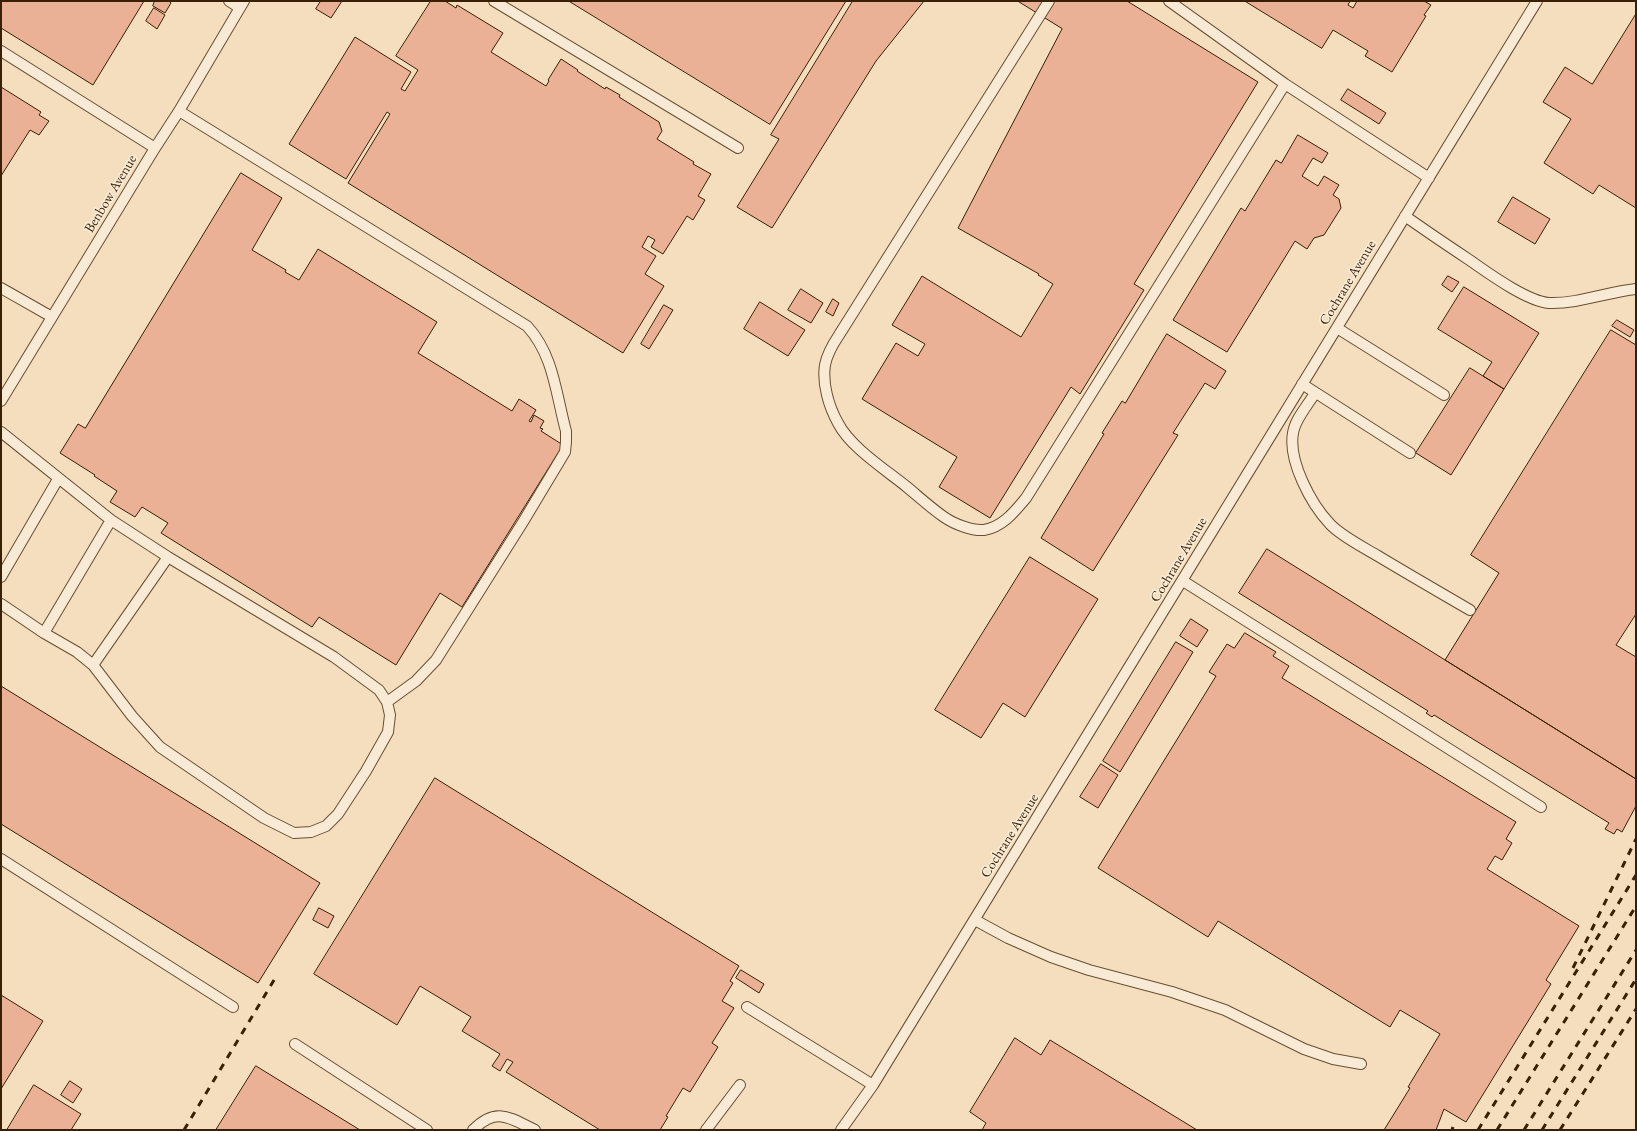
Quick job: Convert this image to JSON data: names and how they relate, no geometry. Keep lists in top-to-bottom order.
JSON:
{
  "streets": {
    "lane": ["Benbow Avenue", "Cochrane Avenue"]
  }
}
